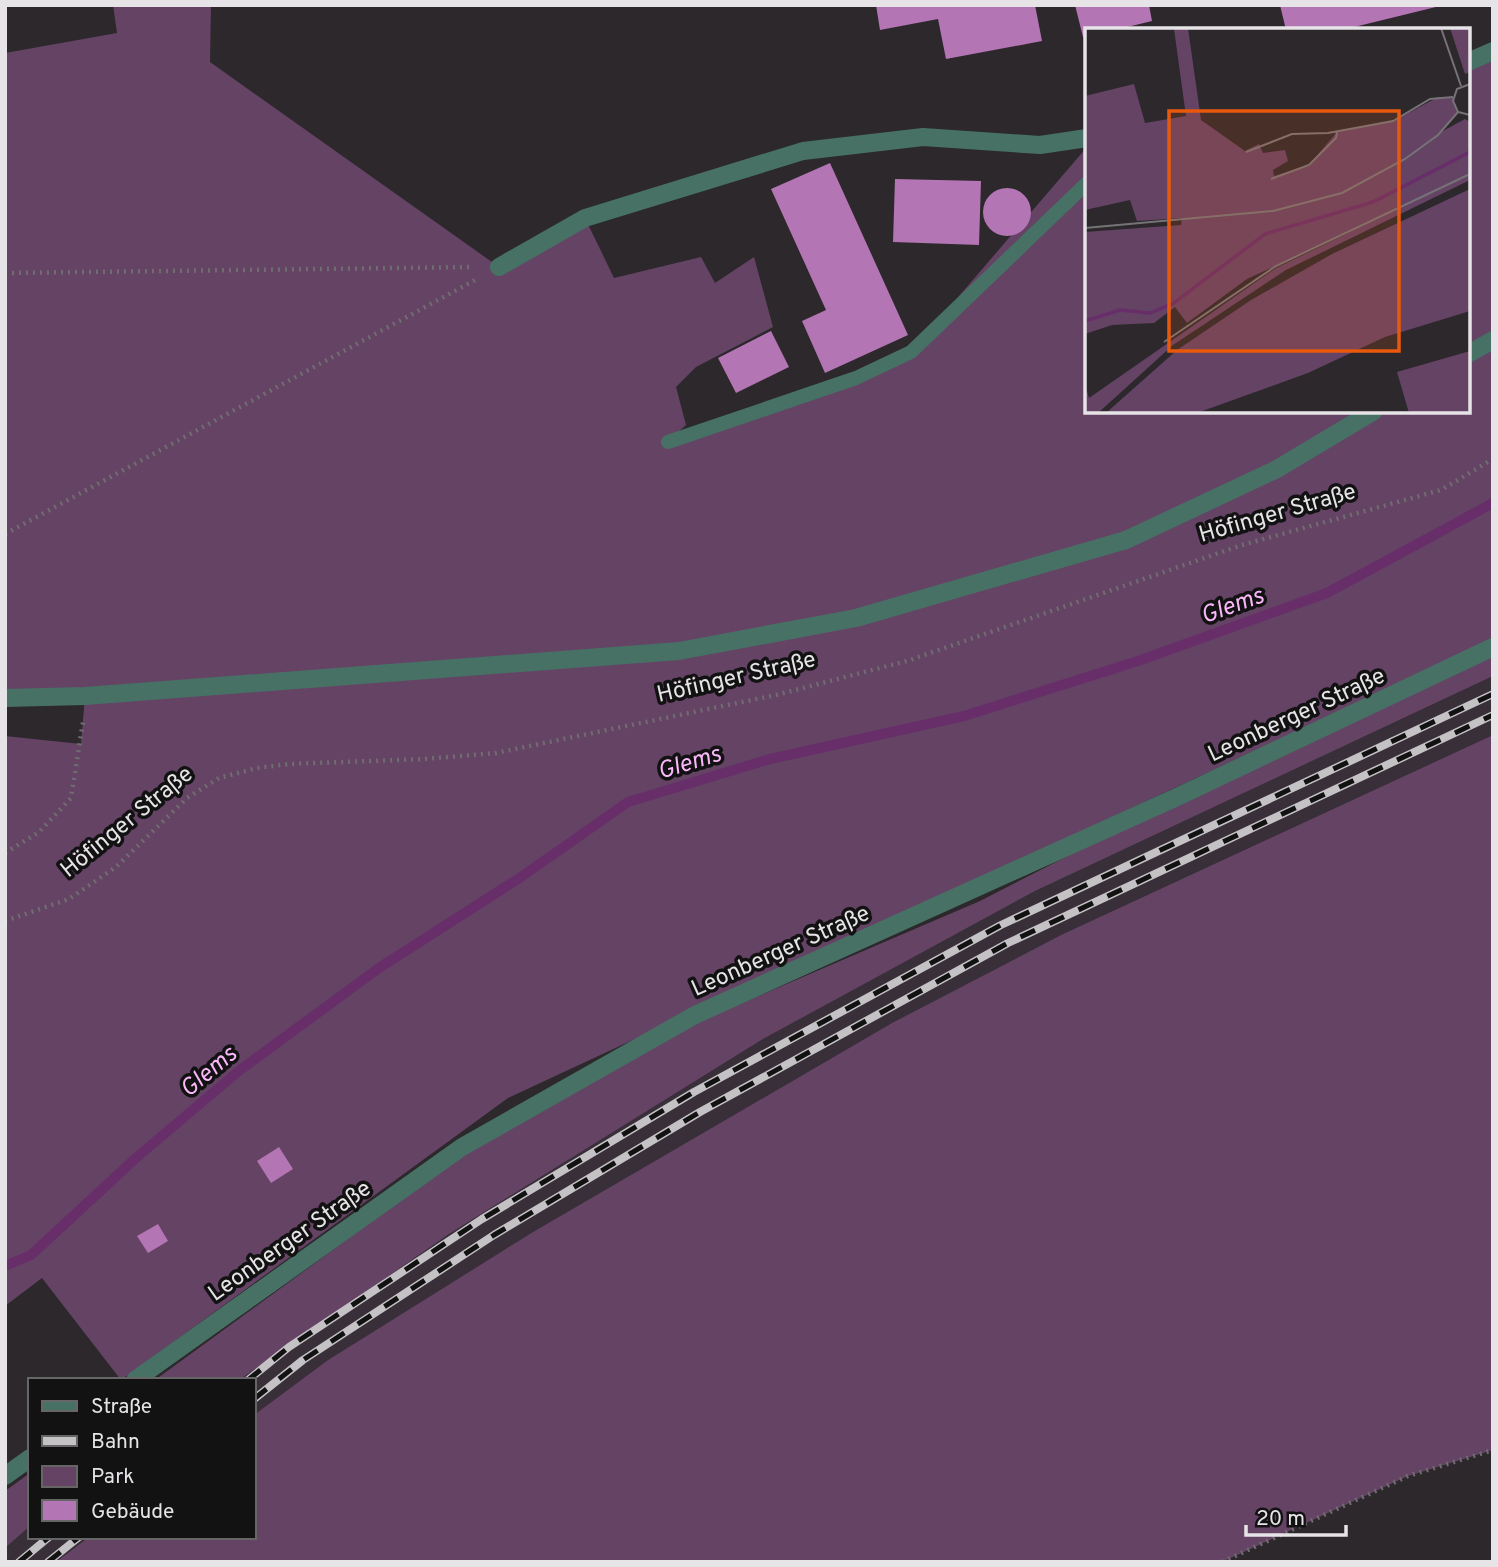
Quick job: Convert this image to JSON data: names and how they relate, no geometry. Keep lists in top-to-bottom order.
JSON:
{
  "streets": {
    "street": ["Höfinger Straße", "Leonberger Straße"]
  },
  "water": ["Glems"],
  "legend": [
    "Straße",
    "Bahn",
    "Park",
    "Gebäude"
  ],
  "scale_bar": "20 m"
}
